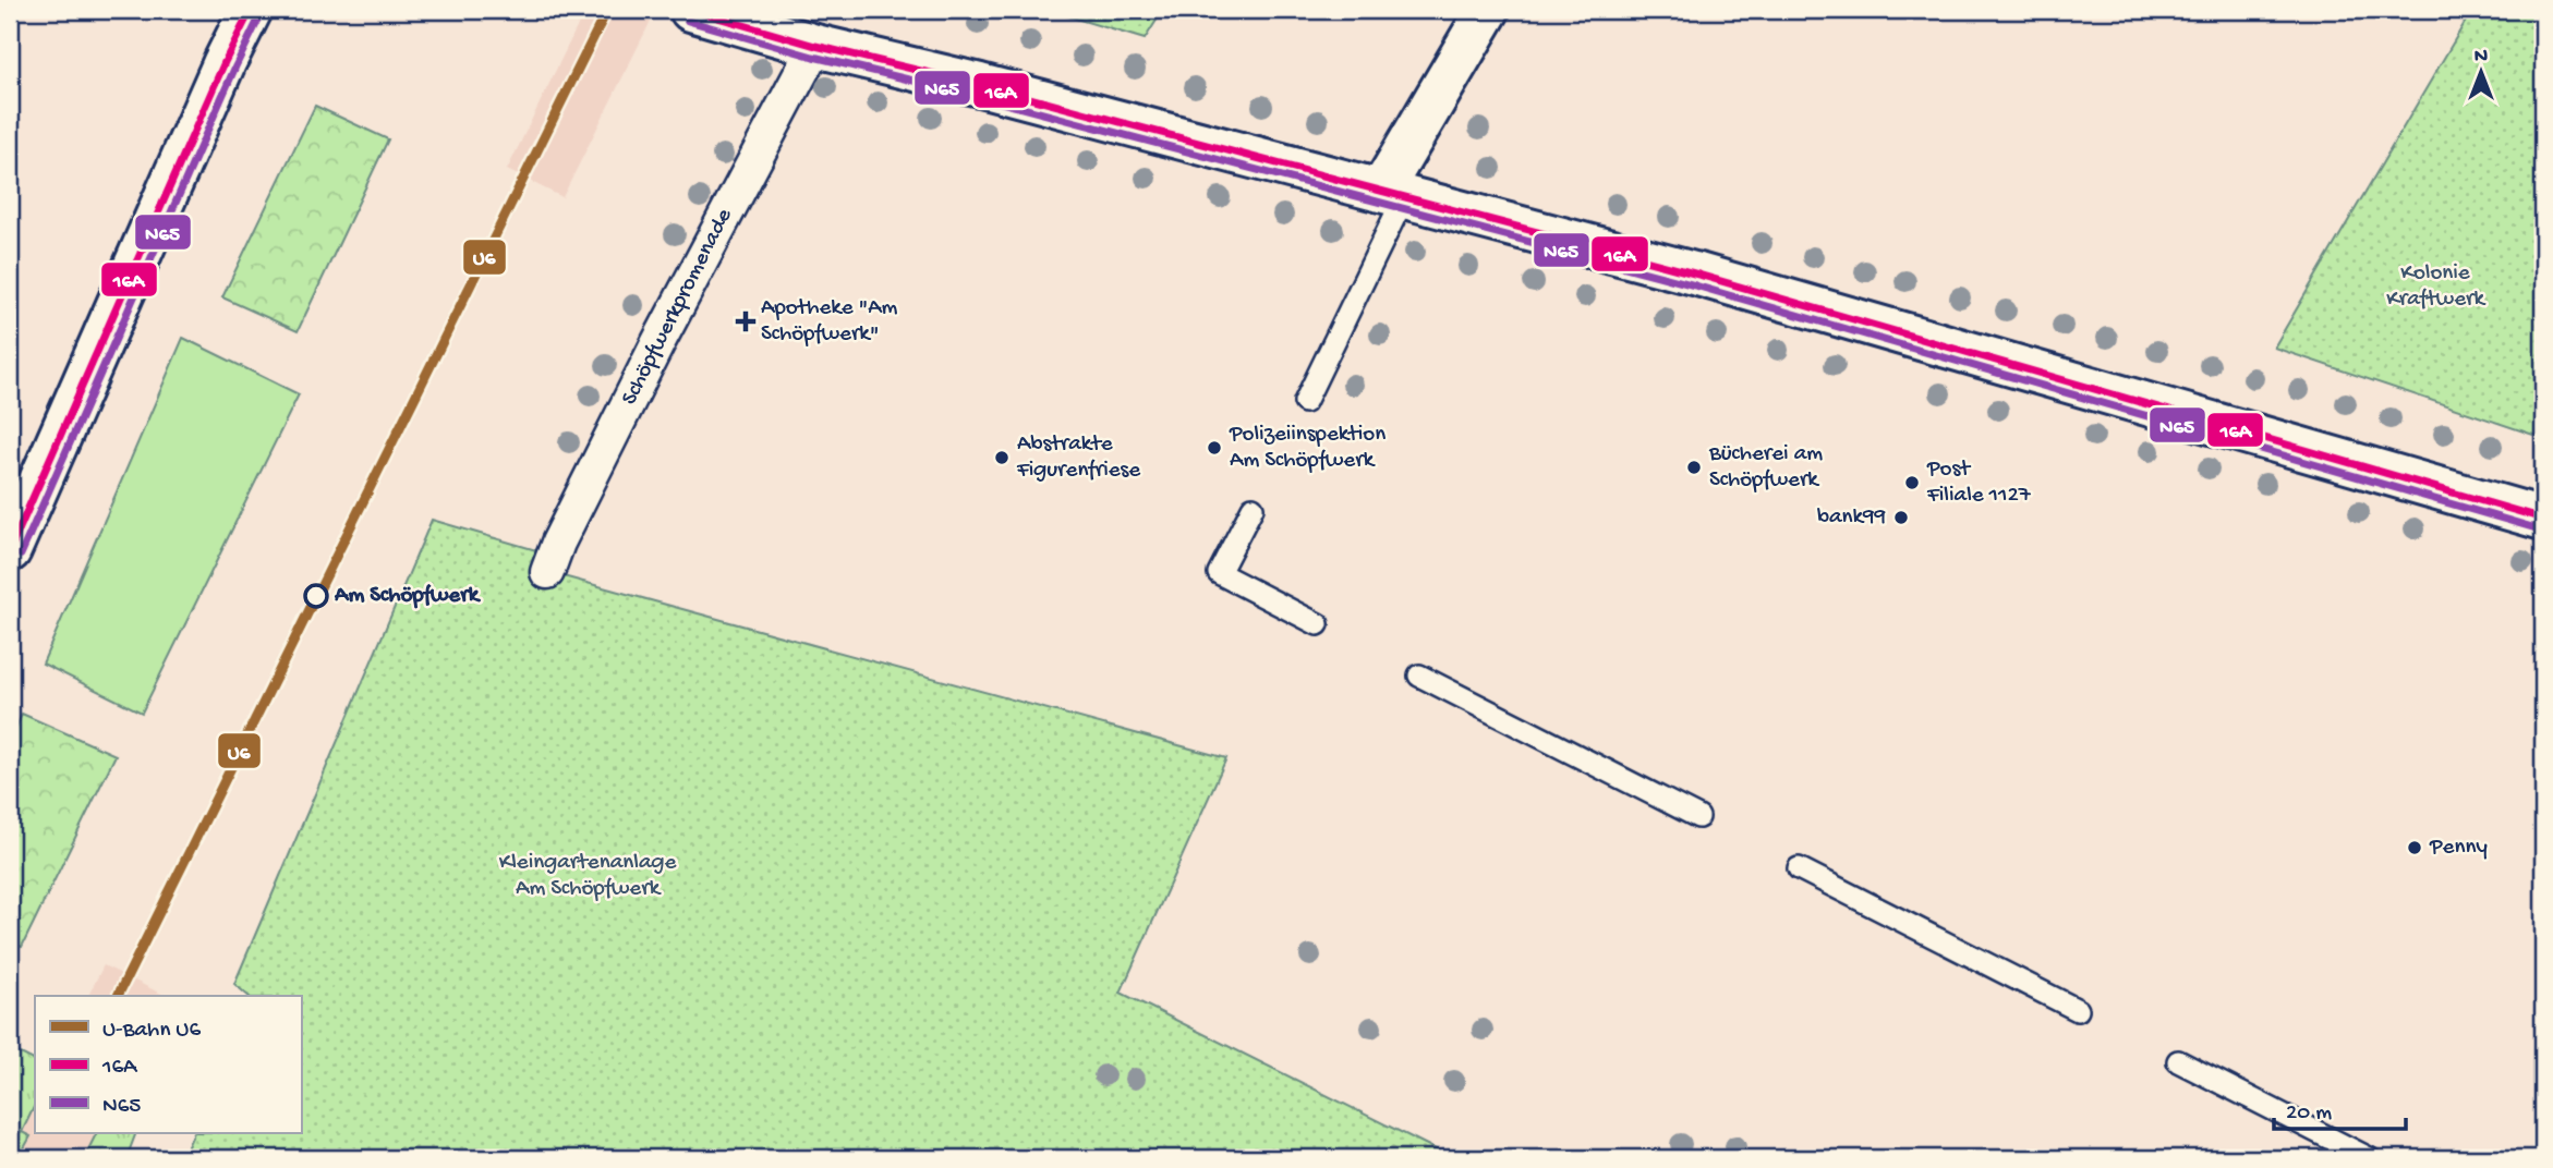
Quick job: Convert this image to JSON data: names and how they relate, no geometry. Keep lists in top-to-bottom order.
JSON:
{
  "streets": {
    "street": ["Schöpfwerkpromenade"]
  },
  "parks": ["Kolonie Kraftwerk", "Kleingartenanlage Am Schöpfwerk"],
  "places": {
    "health": ["Apotheke \"Am Schöpfwerk\""],
    "other": [
      "Polizeiinspektion Am Schöpfwerk",
      "Abstrakte Figurenfriese",
      "Bücherei am Schöpfwerk",
      "Post Filiale 1127",
      "bank99",
      "Am Schöpfwerk",
      "Penny"
    ]
  },
  "lines": ["metro line U6", "transit line 16A", "transit line N65"],
  "legend": ["U-Bahn U6", "16A", "N65"],
  "scale_bar": "20 m",
  "north": "top"
}
